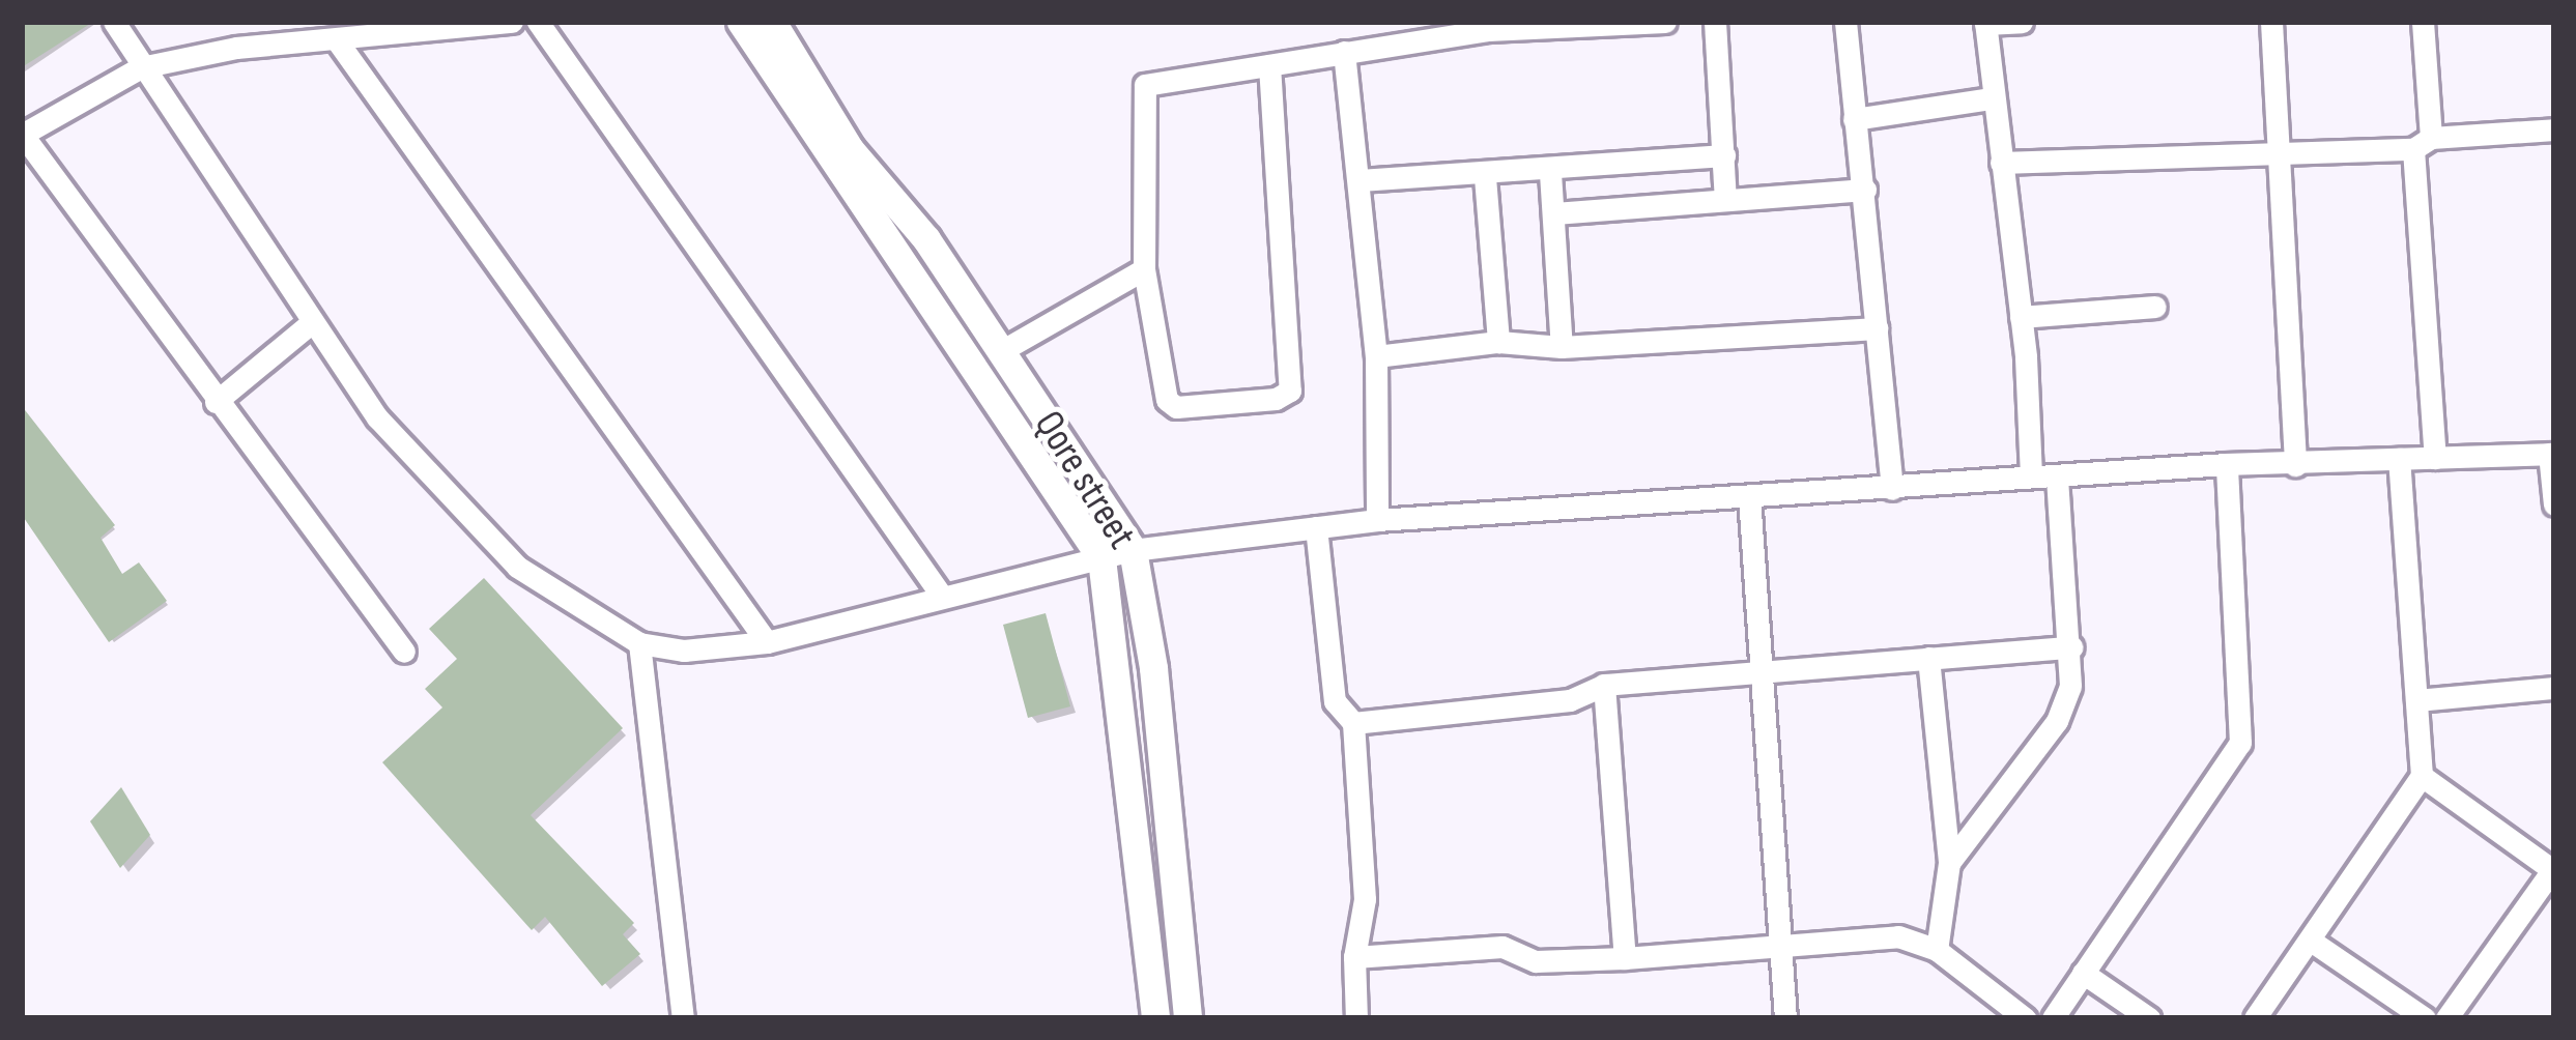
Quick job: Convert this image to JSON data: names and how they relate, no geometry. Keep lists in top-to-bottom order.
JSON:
{
  "streets": {
    "street": ["Qore street"]
  }
}
